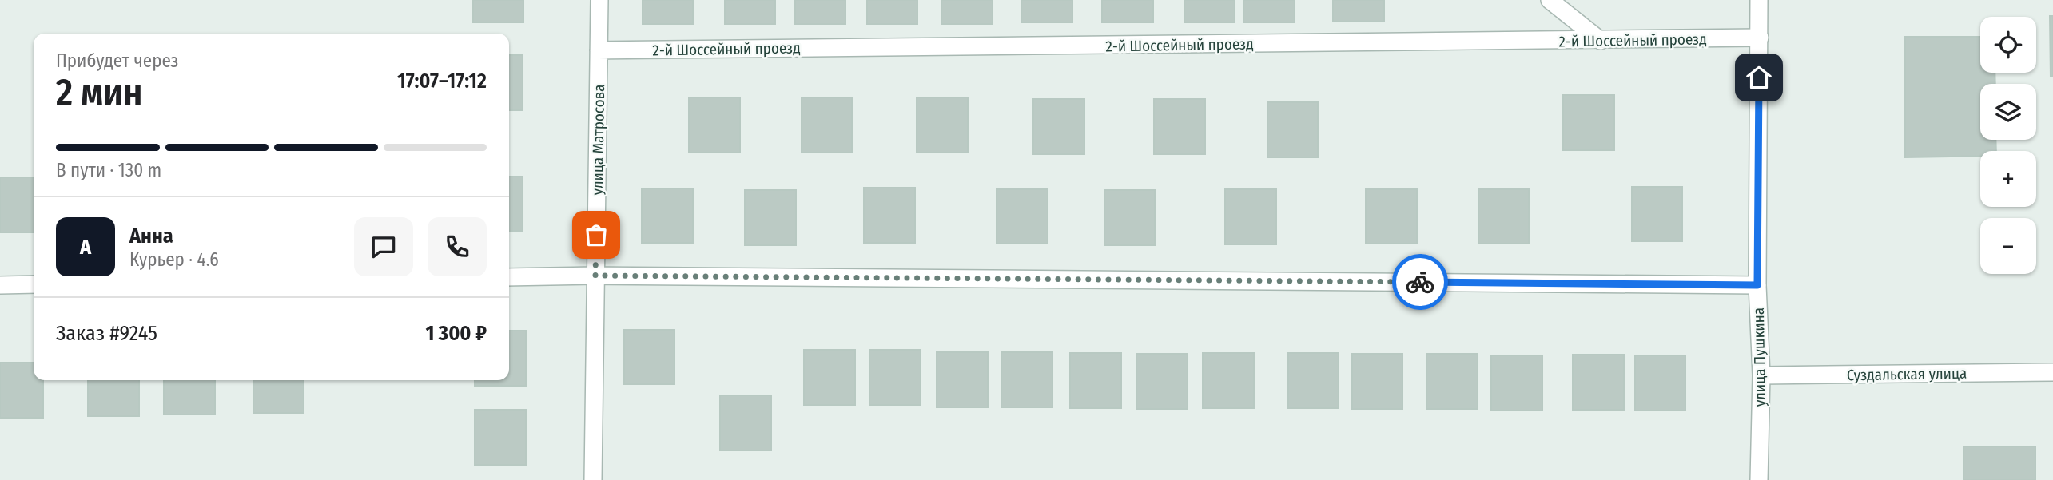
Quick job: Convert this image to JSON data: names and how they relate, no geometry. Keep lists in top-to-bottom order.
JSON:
{
  "streets": {
    "street": [
      "2-й Шоссейный проезд",
      "улица Матросова",
      "улица Пушкина",
      "Суздальская улица"
    ]
  },
  "crossings": [
    ["2-й Шоссейный проезд", "улица Матросова"],
    ["2-й Шоссейный проезд", "улица Пушкина"],
    ["улица Пушкина", "Суздальская улица"]
  ],
  "page": {
    "map_buttons": ["+", "−"],
    "heading": ["2 мин", "Прибудет через", "17:07–17:12"],
    "panel": [
      "Анна",
      "Курьер · 4.6",
      "Заказ #9245",
      "1 300 ₽"
    ],
    "bar": "В пути · 130 m",
    "round": "А"
  }
}
